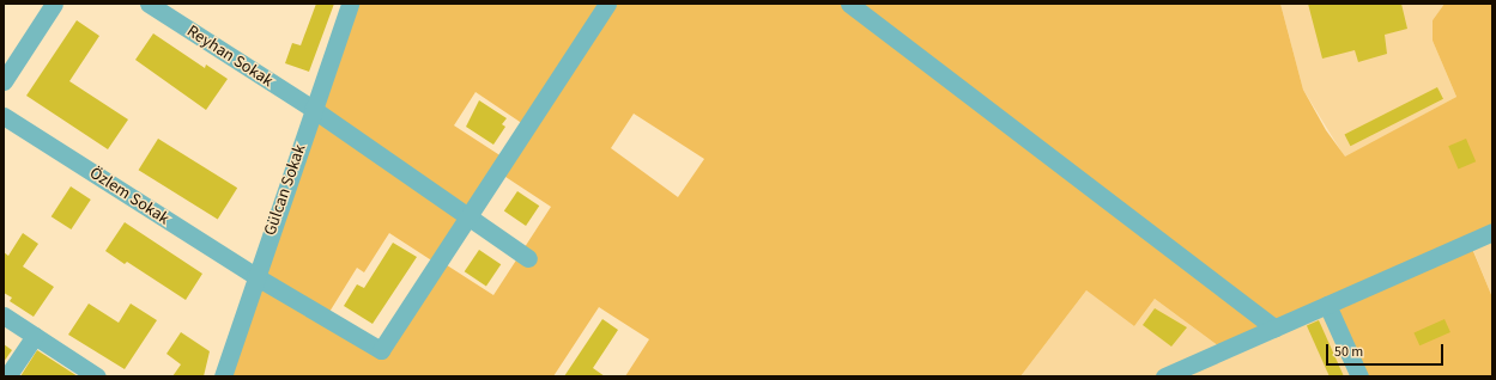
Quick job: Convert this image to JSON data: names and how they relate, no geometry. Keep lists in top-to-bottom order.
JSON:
{
  "streets": {
    "street": ["Reyhan Sokak", "Gülcan Sokak", "Özlem Sokak"]
  },
  "crossings": [
    ["Reyhan Sokak", "Gülcan Sokak"],
    ["Reyhan Sokak", "Özlem Sokak"],
    ["Gülcan Sokak", "Özlem Sokak"]
  ],
  "scale_bar": "50 m"
}
